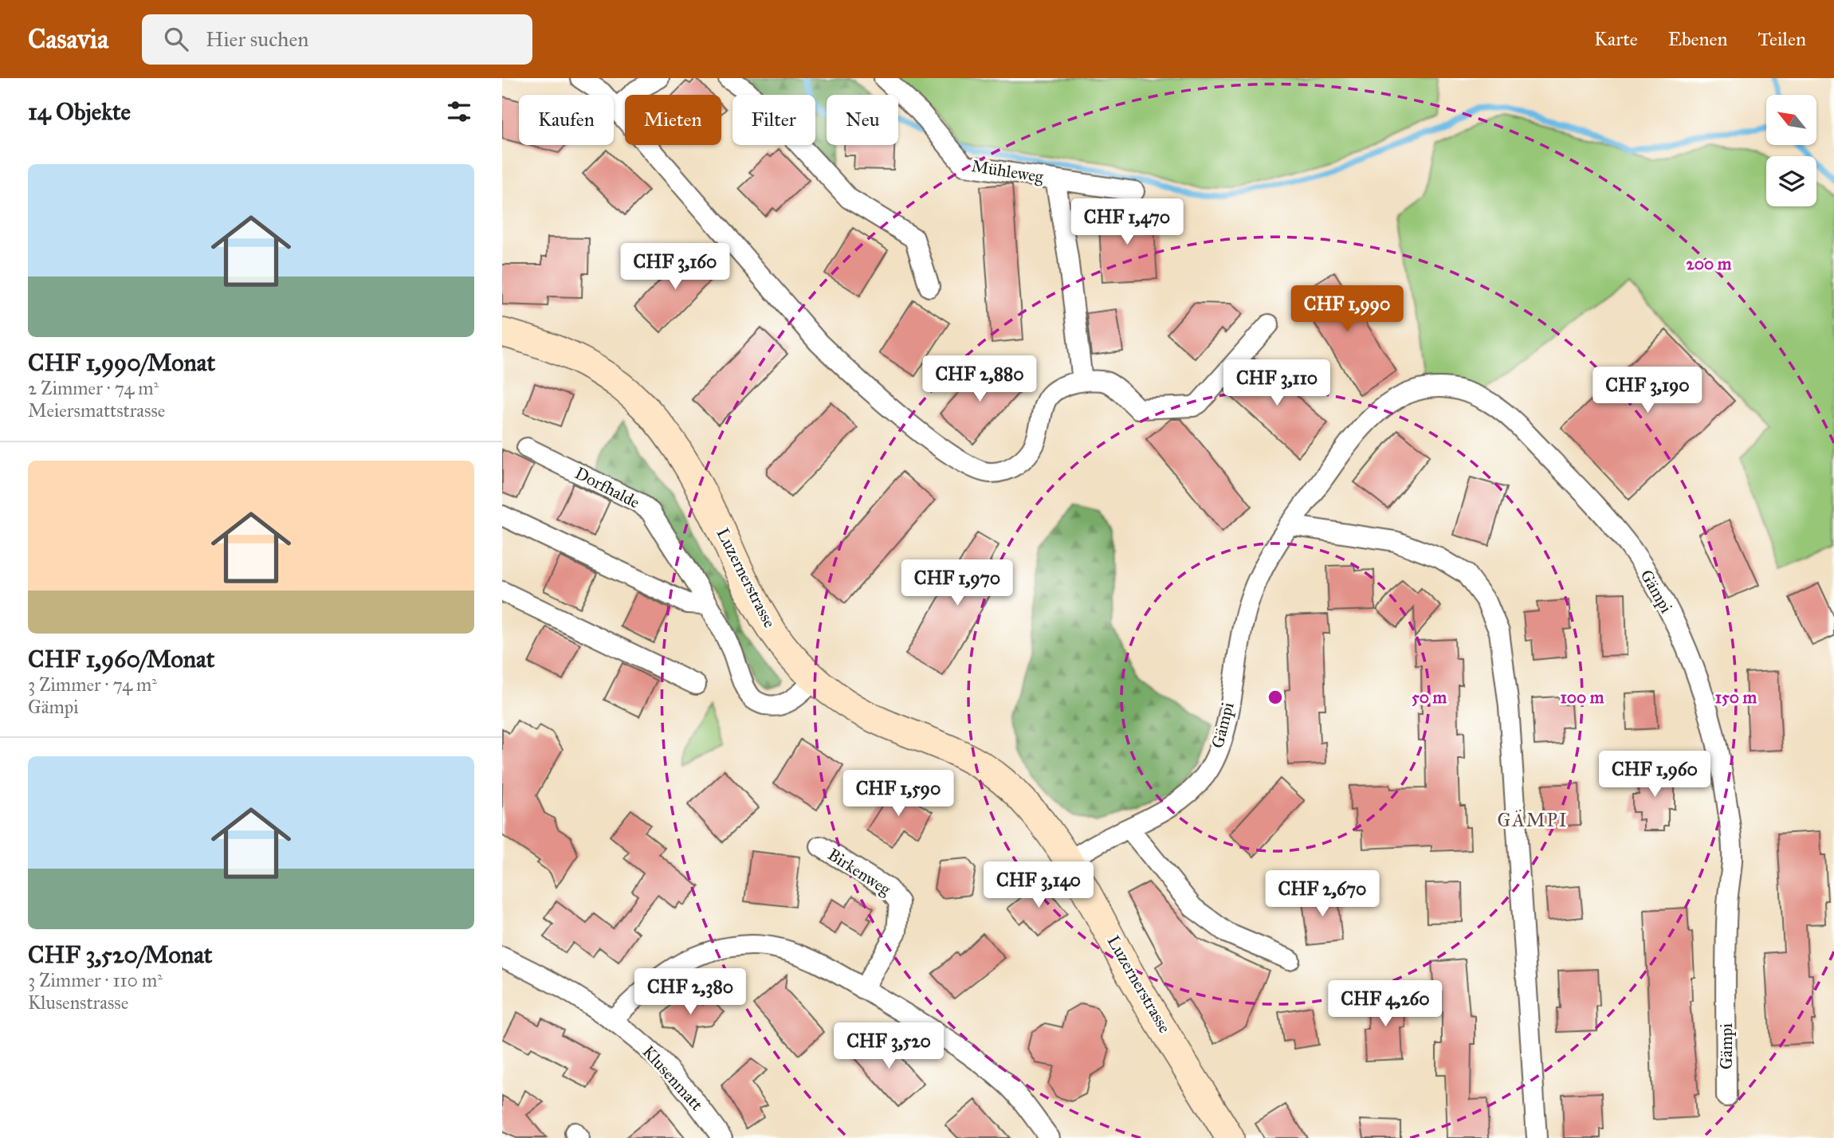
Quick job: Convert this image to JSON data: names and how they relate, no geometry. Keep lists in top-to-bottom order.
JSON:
{
  "streets": {
    "main road": ["Luzernerstrasse"],
    "street": [
      "Mühleweg",
      "Dorfhalde",
      "Gämpi",
      "Birkenweg",
      "Klusenmatt"
    ]
  },
  "crossings": [
    ["Dorfhalde", "Luzernerstrasse"],
    ["Luzernerstrasse", "Gämpi"]
  ],
  "districts": ["GÄMPI"],
  "north": "top left",
  "page": {
    "header": "Casavia",
    "search": "Hier suchen",
    "nav": ["Karte", "Ebenen", "Teilen"],
    "heading": "14 Objekte",
    "chip": [
      "Kaufen",
      "Mieten",
      "Filter",
      "Neu"
    ],
    "list": [
      {
        "name": "CHF 1,990/Monat",
        "note": "2 Zimmer · 74 m² · Meiersmattstrasse"
      },
      {
        "name": "CHF 1,960/Monat",
        "note": "3 Zimmer · 74 m² · Gämpi"
      },
      {
        "name": "CHF 3,520/Monat",
        "note": "3 Zimmer · 110 m² · Klusenstrasse"
      }
    ],
    "price": [
      "CHF 1,470",
      "CHF 3,160",
      "CHF 1,990",
      "CHF 2,880",
      "CHF 3,110",
      "CHF 3,190",
      "CHF 1,970",
      "CHF 1,960",
      "CHF 1,590",
      "CHF 3,140",
      "CHF 2,670",
      "CHF 2,380",
      "CHF 4,260",
      "CHF 3,520"
    ]
  },
  "rings": [
    "200 m",
    "50 m",
    "100 m",
    "150 m"
  ]
}
